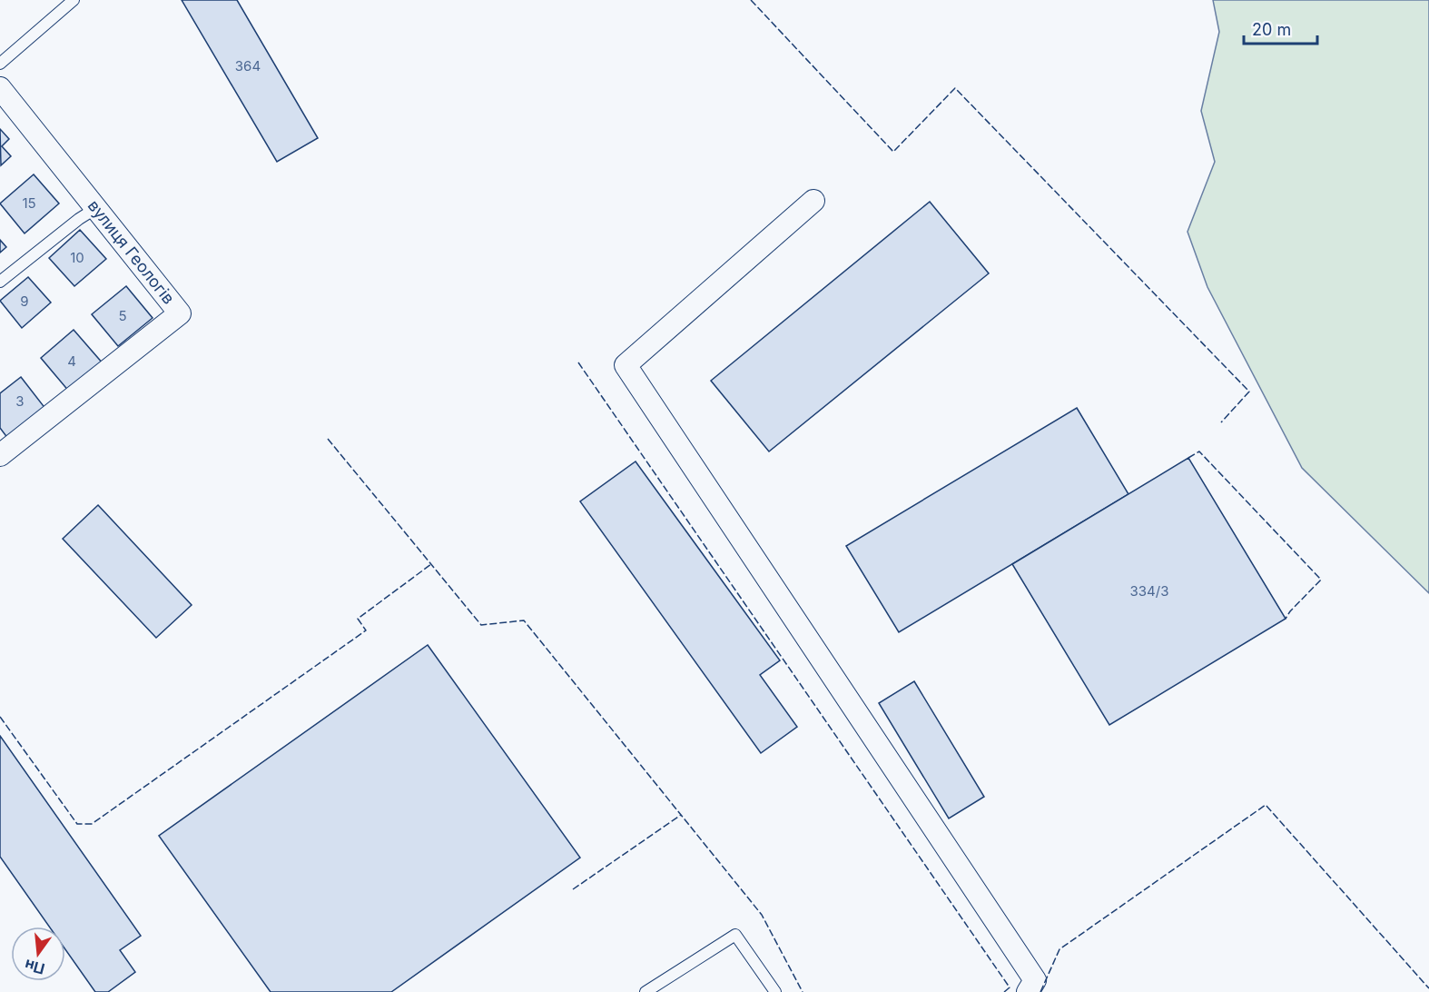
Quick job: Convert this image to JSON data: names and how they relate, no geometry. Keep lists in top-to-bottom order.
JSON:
{
  "streets": {
    "street": ["вулиця Геологів"]
  },
  "house_numbers": [
    "364",
    "15",
    "10",
    "9",
    "5",
    "4",
    "3",
    "334/3"
  ],
  "scale_bar": "20 m",
  "north": "bottom"
}
